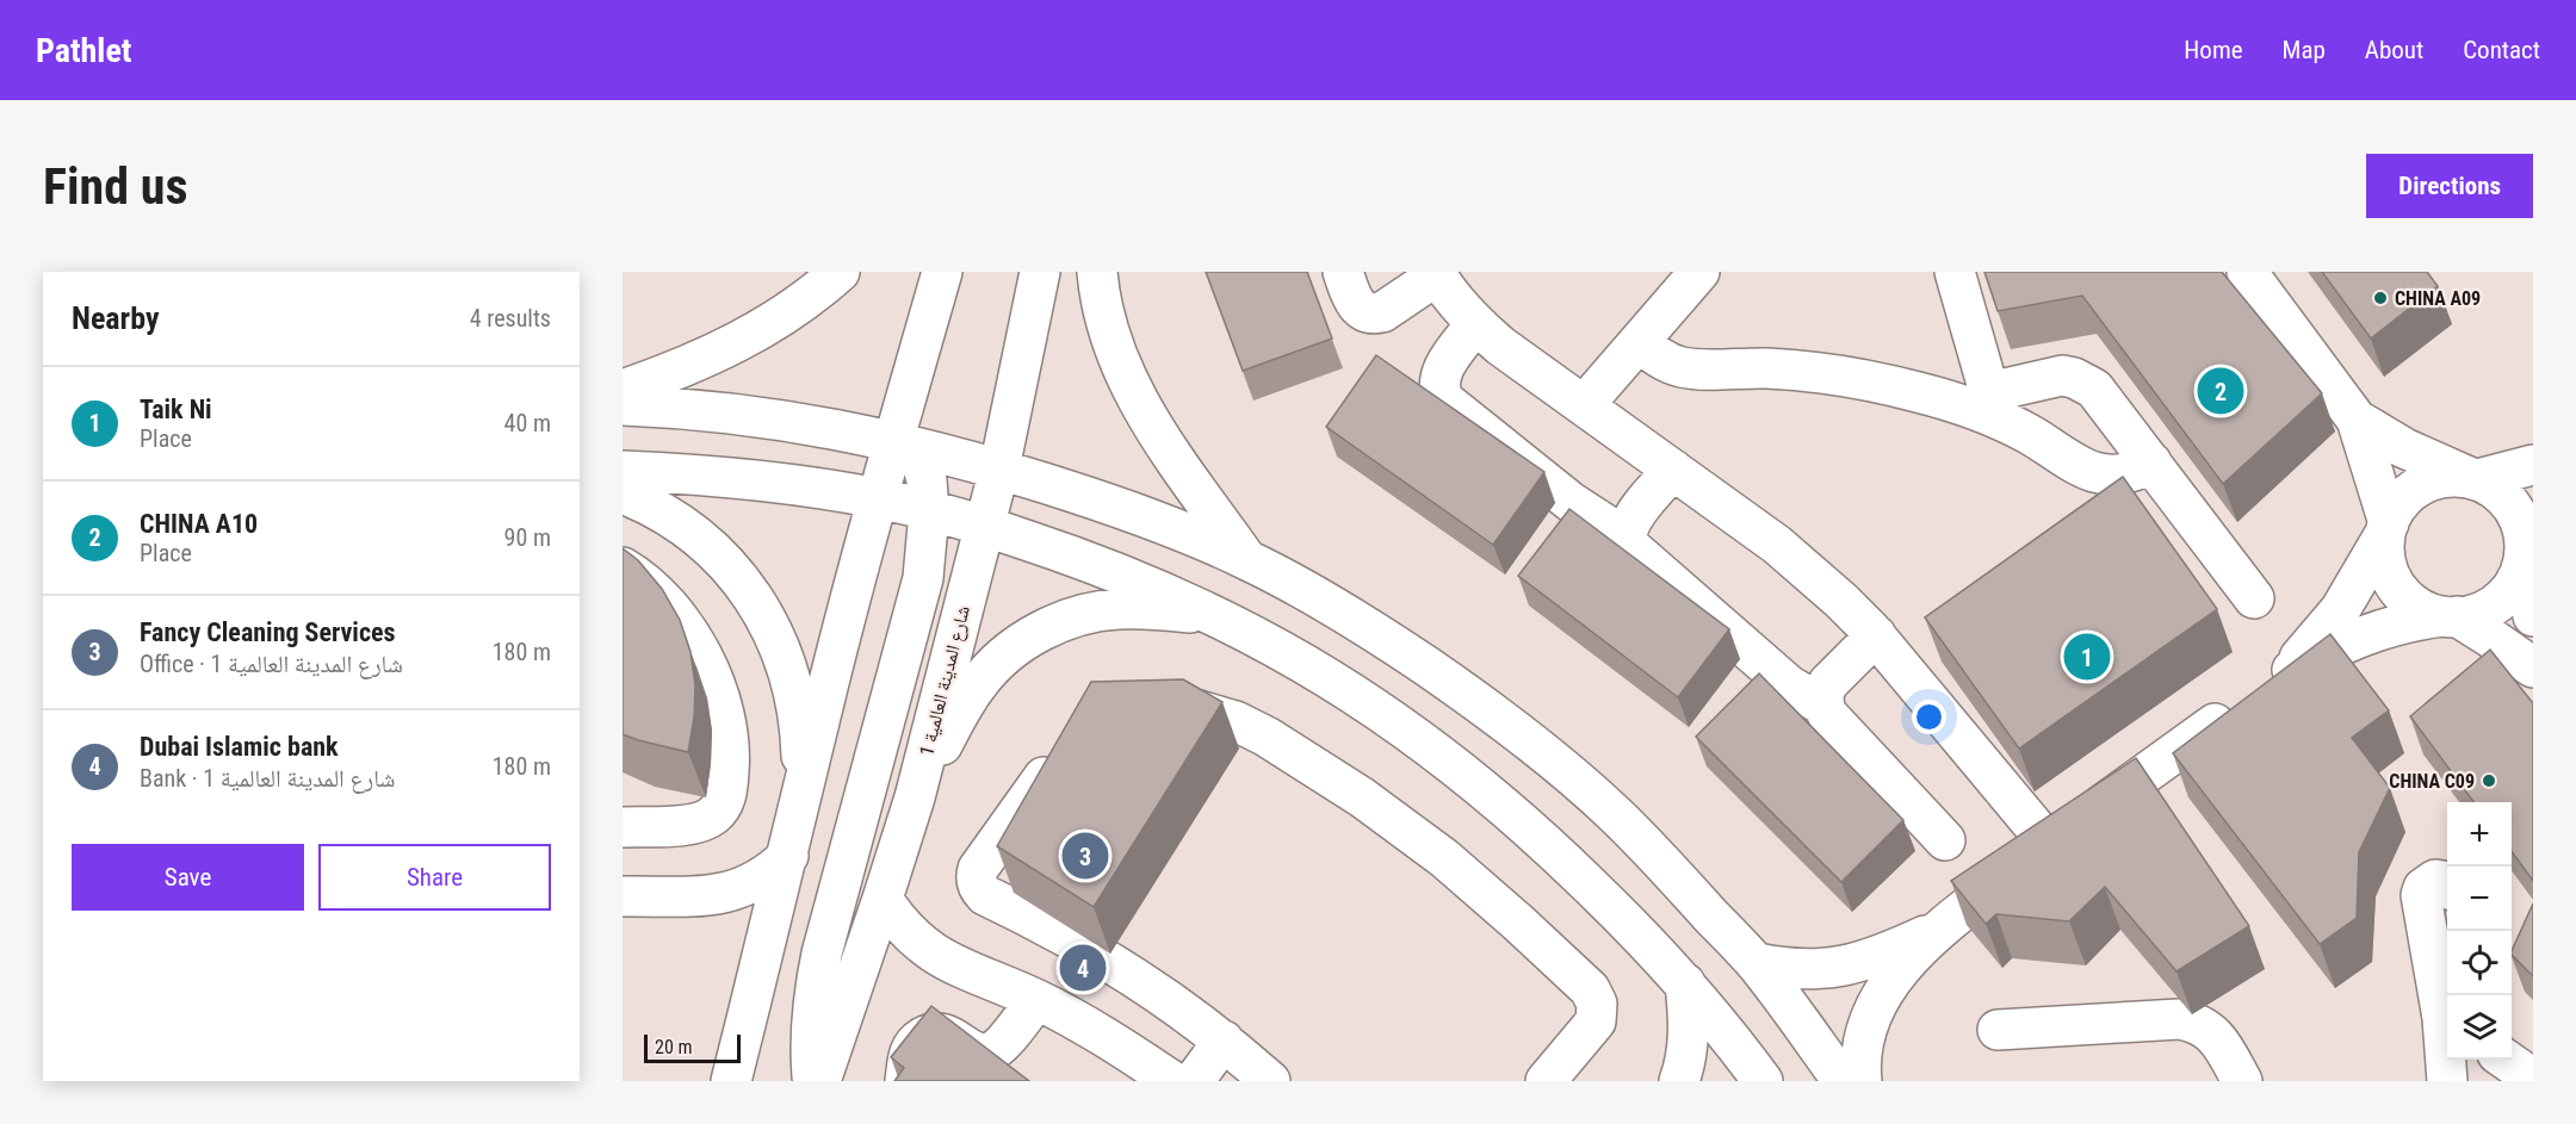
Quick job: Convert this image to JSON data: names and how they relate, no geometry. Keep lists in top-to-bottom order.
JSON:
{
  "streets": {
    "street": ["شارع المدينة العالمية 1"]
  },
  "places": ["CHINA A09", "CHINA C09"],
  "scale_bar": "20 m",
  "page": {
    "header": "Pathlet",
    "nav": [
      "Home",
      "Map",
      "About",
      "Contact"
    ],
    "buttons": [
      "Directions",
      ["Save", "Share"]
    ],
    "title": "Find us",
    "heading": ["Nearby", "4 results"],
    "list": [
      {
        "mark": "1",
        "name": "Taik Ni",
        "note": "Place",
        "value": "40 m"
      },
      {
        "mark": "2",
        "name": "CHINA A10",
        "note": "Place",
        "value": "90 m"
      },
      {
        "mark": "3",
        "name": "Fancy Cleaning Services",
        "note": "Office · شارع المدينة العالمية 1",
        "value": "180 m"
      },
      {
        "mark": "4",
        "name": "Dubai Islamic bank",
        "note": "Bank · شارع المدينة العالمية 1",
        "value": "180 m"
      }
    ],
    "pins": [
      "2",
      "1",
      "3",
      "4"
    ],
    "map_buttons": ["+", "−"],
    "scale": "20 m"
  }
}
